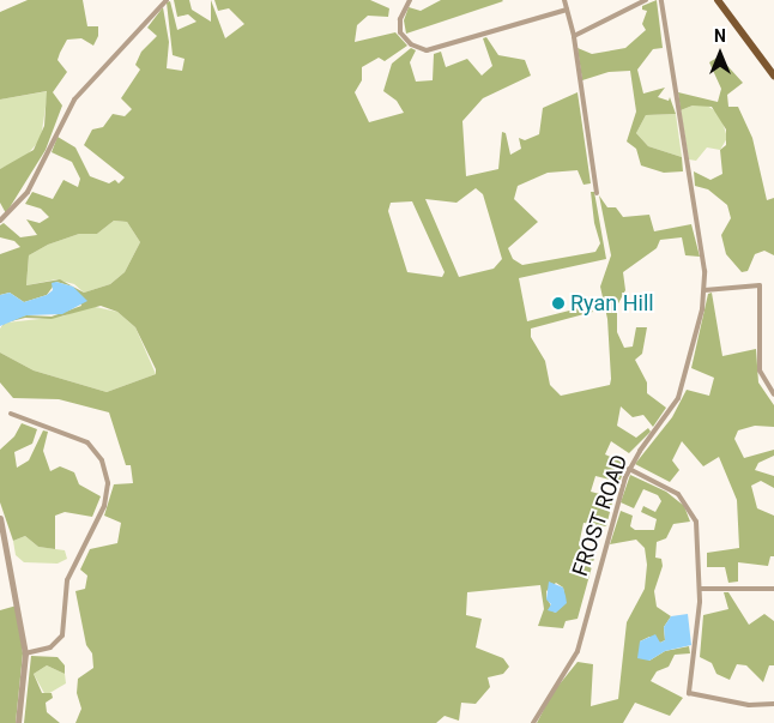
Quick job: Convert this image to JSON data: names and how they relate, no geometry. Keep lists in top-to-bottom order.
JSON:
{
  "streets": {
    "street": ["FROST ROAD"]
  },
  "places": ["Ryan Hill"],
  "north": "top"
}
